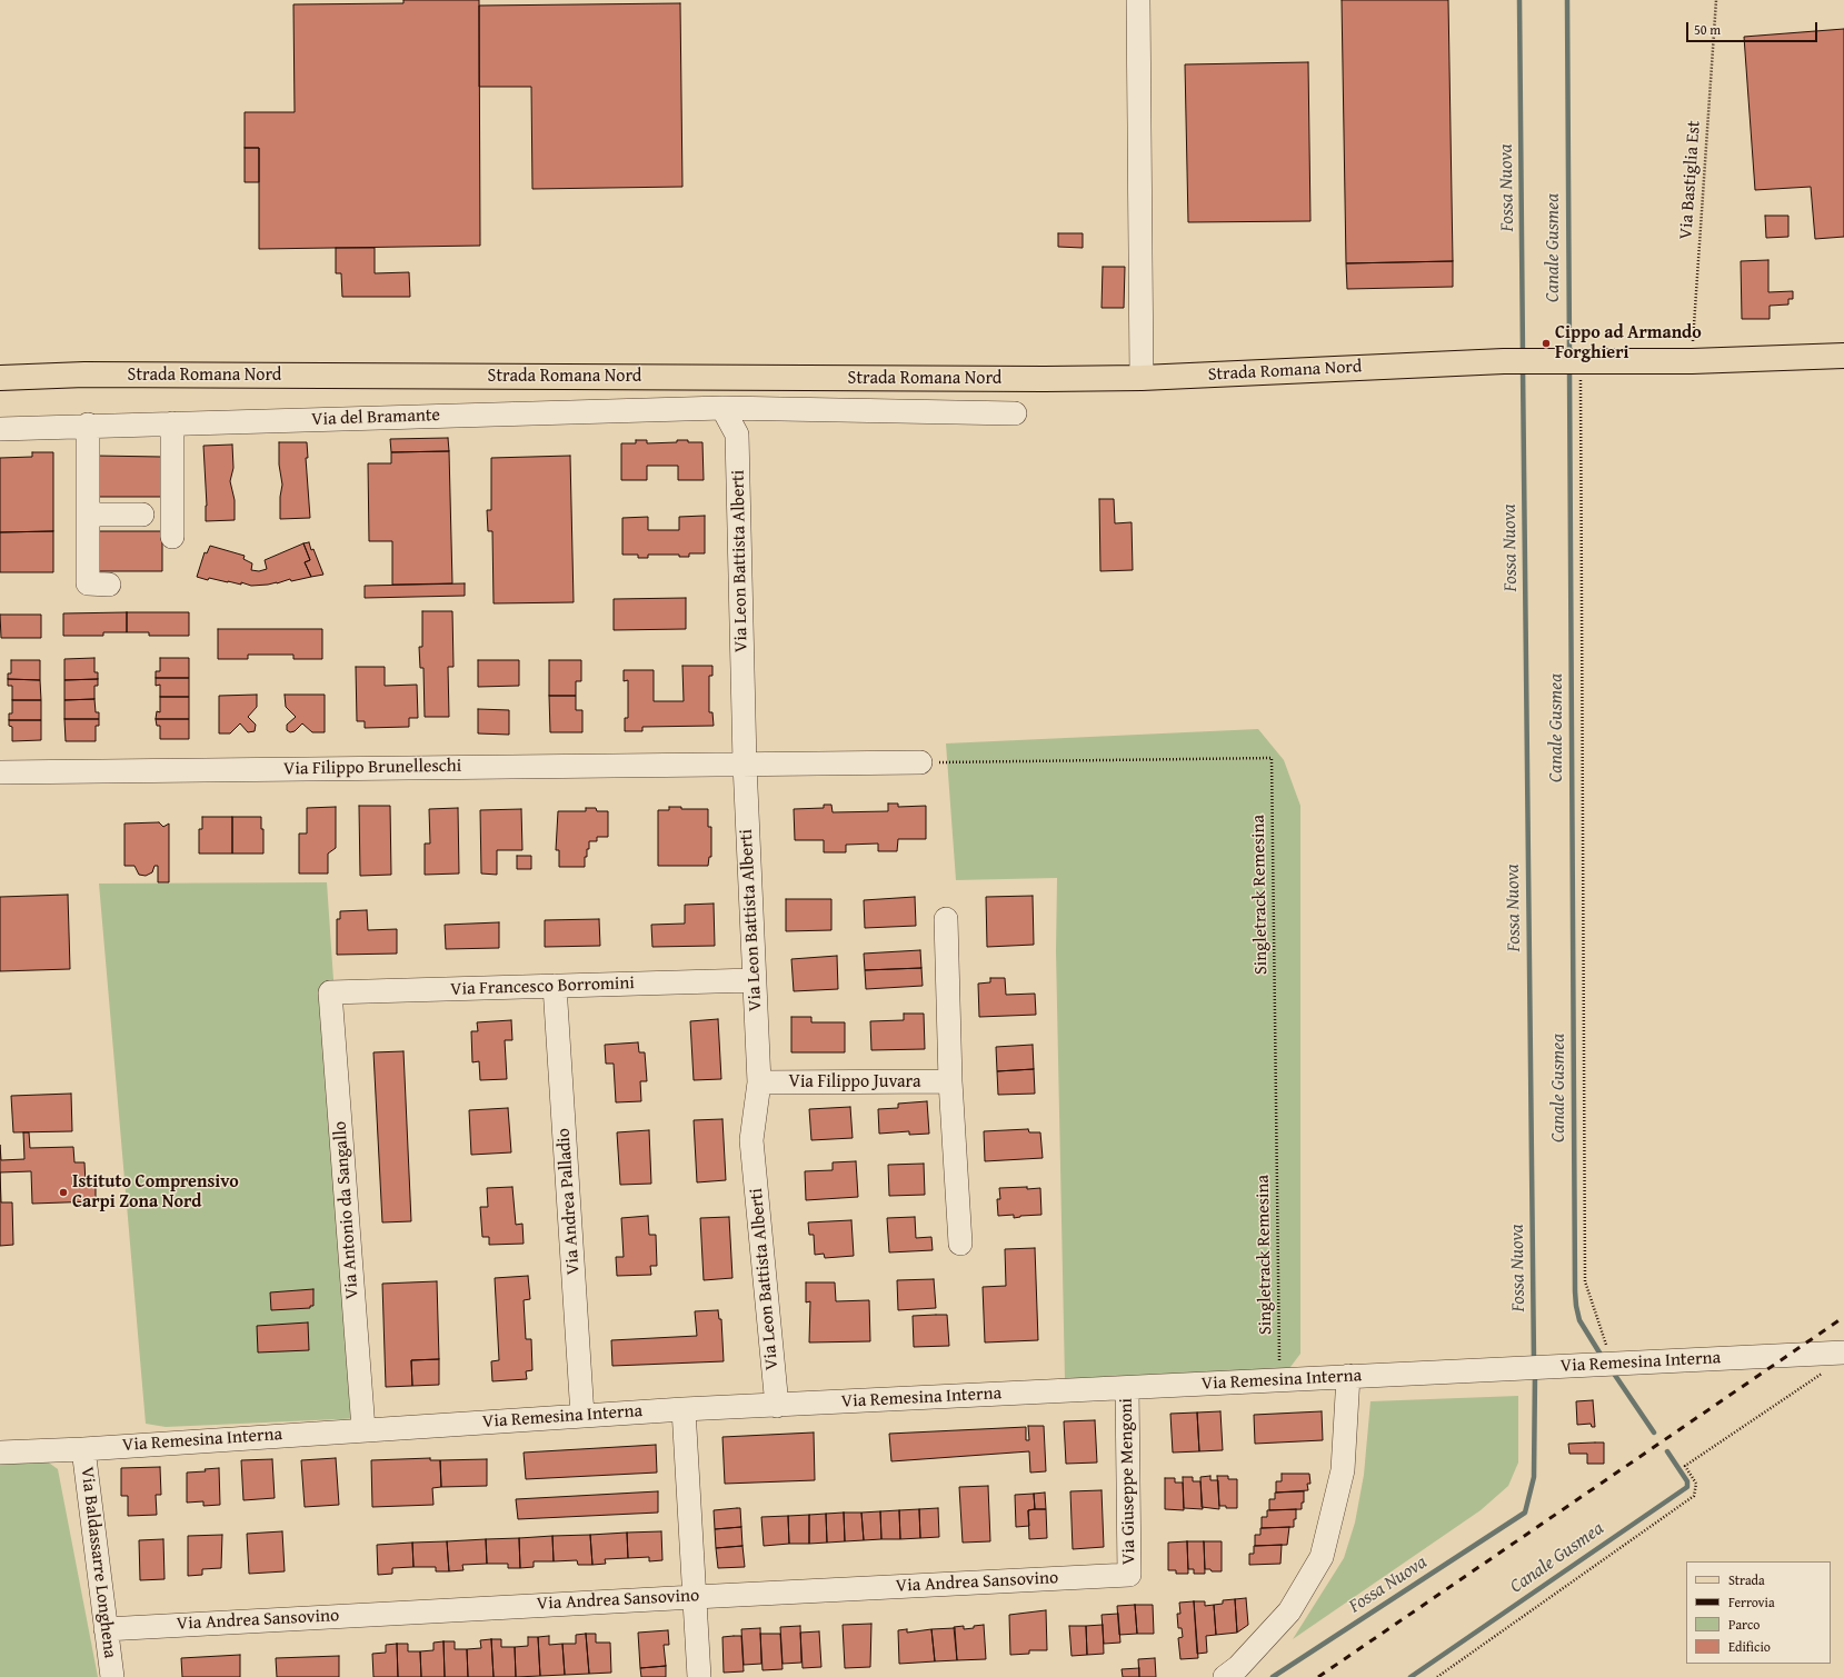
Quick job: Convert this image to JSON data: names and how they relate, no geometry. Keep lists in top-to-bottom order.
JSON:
{
  "streets": {
    "main road": ["Strada Romana Nord"],
    "street": [
      "Via del Bramante",
      "Via Leon Battista Alberti",
      "Via Filippo Brunelleschi",
      "Via Francesco Borromini",
      "Via Filippo Juvara",
      "Via Andrea Palladio",
      "Via Antonio da Sangallo",
      "Via Remesina Interna",
      "Via Giuseppe Mengoni",
      "Via Baldassarre Longhena",
      "Via Andrea Sansovino"
    ],
    "path": ["Via Bastiglia Est", "Singletrack Remesina"]
  },
  "crossings": [
    ["Via Bastiglia Est", "Strada Romana Nord"],
    ["Via del Bramante", "Via Leon Battista Alberti"],
    ["Via Leon Battista Alberti", "Via Filippo Brunelleschi"],
    ["Via Leon Battista Alberti", "Via Francesco Borromini"],
    ["Via Leon Battista Alberti", "Via Filippo Juvara"],
    ["Via Leon Battista Alberti", "Via Remesina Interna"],
    ["Via Filippo Brunelleschi", "Singletrack Remesina"],
    ["Singletrack Remesina", "Via Remesina Interna"],
    ["Via Francesco Borromini", "Via Andrea Palladio"],
    ["Via Francesco Borromini", "Via Antonio da Sangallo"],
    ["Via Andrea Palladio", "Via Remesina Interna"],
    ["Via Antonio da Sangallo", "Via Remesina Interna"],
    ["Via Remesina Interna", "Via Giuseppe Mengoni"],
    ["Via Remesina Interna", "Via Baldassarre Longhena"],
    ["Via Giuseppe Mengoni", "Via Andrea Sansovino"],
    ["Via Baldassarre Longhena", "Via Andrea Sansovino"]
  ],
  "water": ["Fossa Nuova", "Canale Gusmea"],
  "places": ["Cippo ad Armando Forghieri", "Istituto Comprensivo Carpi Zona Nord"],
  "legend": [
    "Strada",
    "Ferrovia",
    "Parco",
    "Edificio"
  ],
  "scale_bar": "50 m"
}
